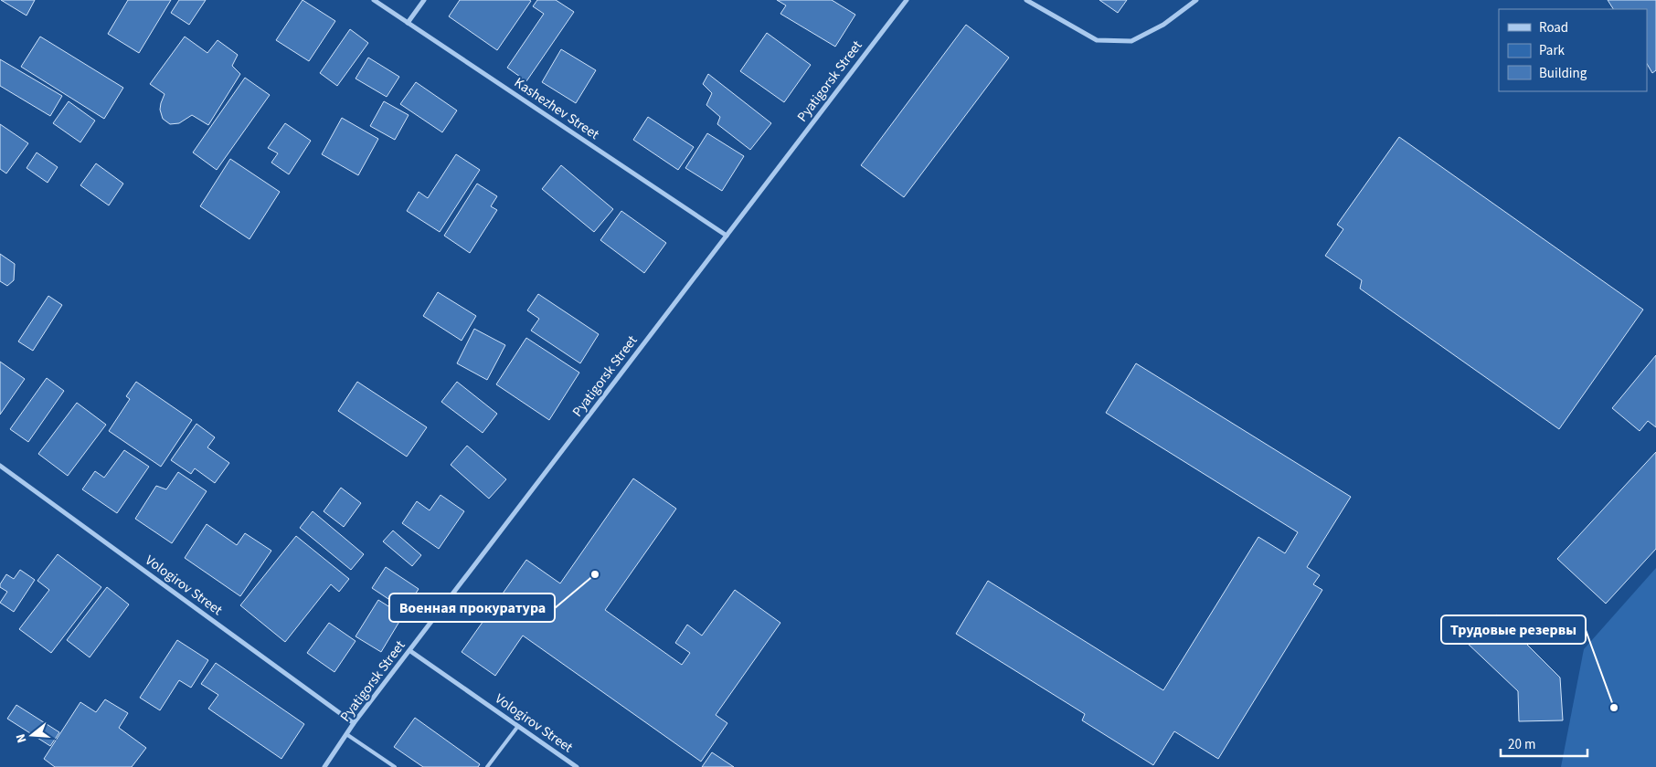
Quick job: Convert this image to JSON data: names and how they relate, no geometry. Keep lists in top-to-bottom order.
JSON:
{
  "streets": {
    "street": ["Pyatigorsk Street", "Kashezhev Street", "Vologirov Street"]
  },
  "crossings": [
    ["Pyatigorsk Street", "Kashezhev Street"],
    ["Pyatigorsk Street", "Vologirov Street"]
  ],
  "places": ["Военная прокуратура", "Трудовые резервы"],
  "legend": ["Road", "Park", "Building"],
  "scale_bar": "20 m",
  "north": "left"
}
